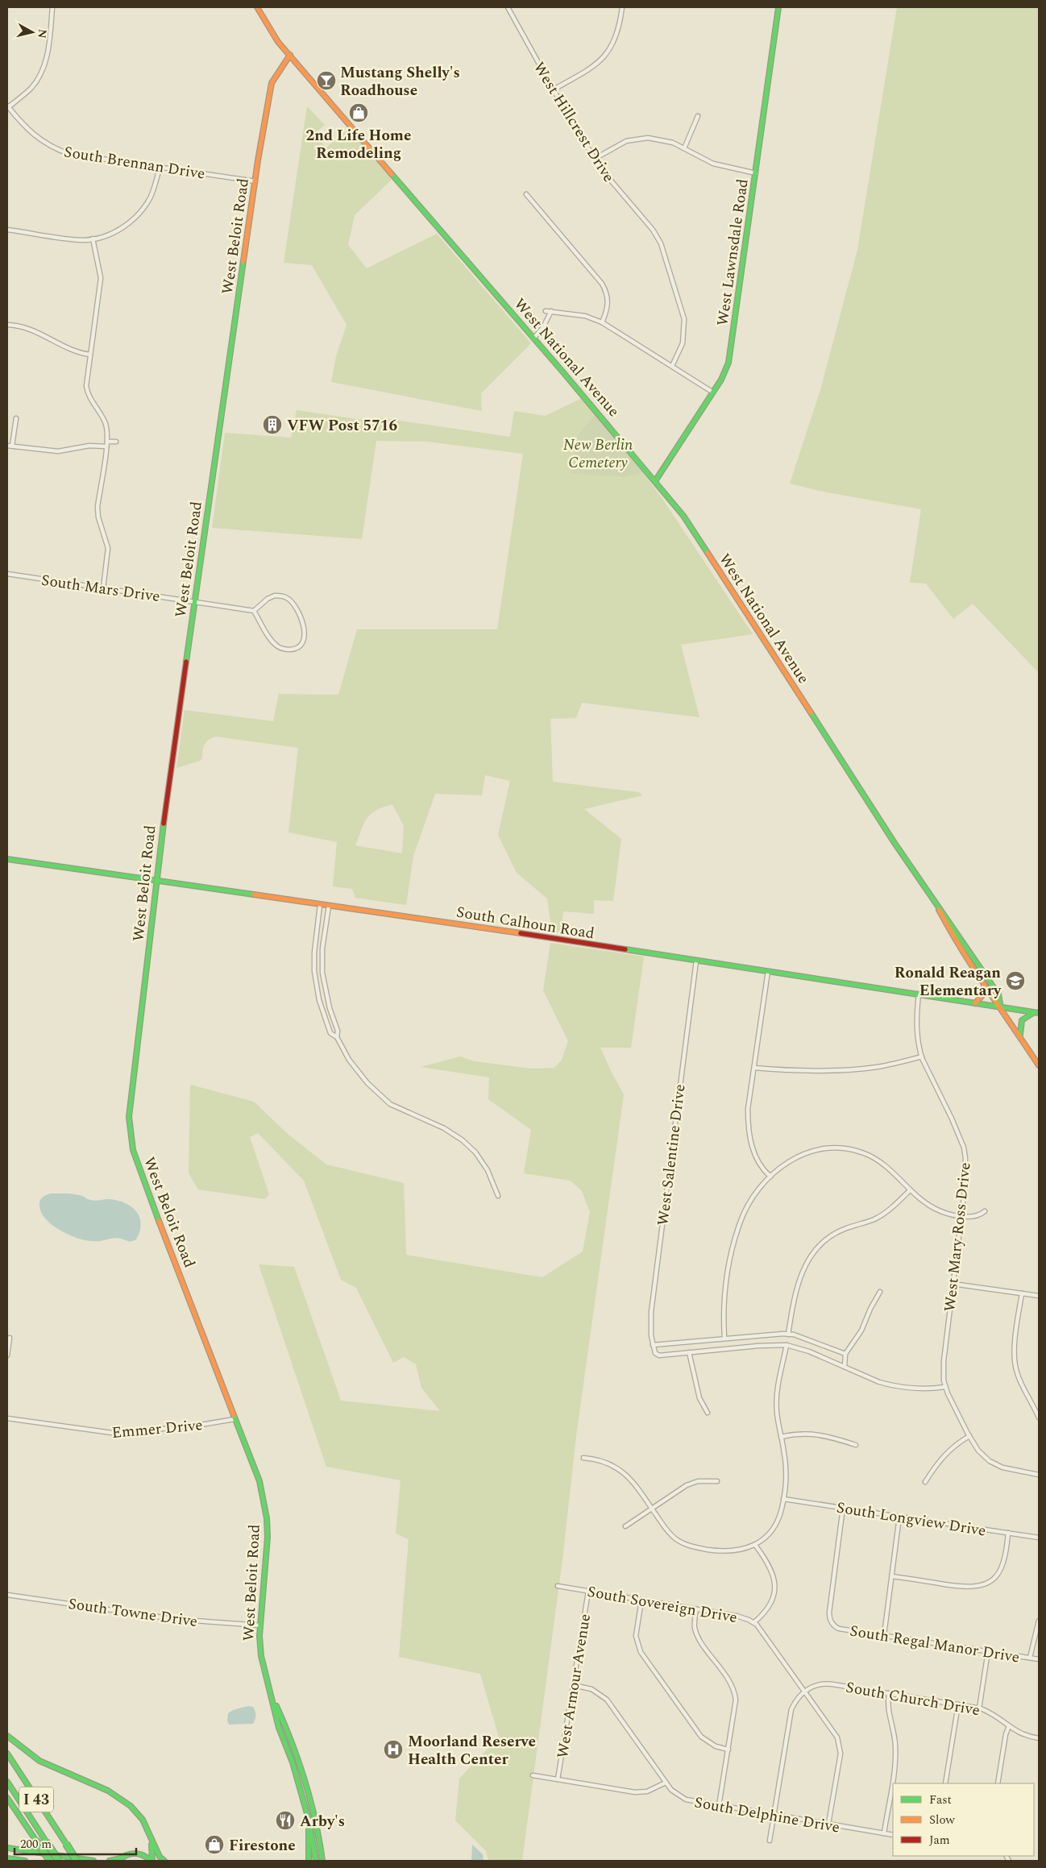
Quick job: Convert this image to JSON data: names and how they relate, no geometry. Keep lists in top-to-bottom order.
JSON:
{
  "streets": {
    "main road": [
      "West Beloit Road",
      "West Lawnsdale Road",
      "West National Avenue",
      "South Calhoun Road",
      "I 43"
    ],
    "street": [
      "West Hillcrest Drive",
      "South Brennan Drive",
      "South Mars Drive",
      "West Salentine Drive",
      "West Mary Ross Drive",
      "Emmer Drive",
      "South Longview Drive",
      "South Sovereign Drive",
      "South Towne Drive",
      "South Regal Manor Drive",
      "West Armour Avenue",
      "South Church Drive",
      "South Delphine Drive"
    ]
  },
  "crossings": [
    ["South Brennan Drive", "West Beloit Road"],
    ["West Beloit Road", "West National Avenue"],
    ["West Beloit Road", "South Mars Drive"],
    ["West Beloit Road", "South Calhoun Road"],
    ["West Beloit Road", "Emmer Drive"],
    ["West Beloit Road", "South Towne Drive"],
    ["West Lawnsdale Road", "West National Avenue"],
    ["West National Avenue", "South Calhoun Road"],
    ["South Calhoun Road", "West Salentine Drive"],
    ["South Calhoun Road", "West Mary Ross Drive"],
    ["South Longview Drive", "South Regal Manor Drive"],
    ["South Sovereign Drive", "West Armour Avenue"],
    ["South Sovereign Drive", "South Church Drive"],
    ["South Sovereign Drive", "South Delphine Drive"],
    ["West Armour Avenue", "South Delphine Drive"]
  ],
  "parks": ["New Berlin Cemetery"],
  "places": {
    "bar": ["Mustang Shelly's Roadhouse"],
    "shop": ["2nd Life Home Remodeling", "Firestone"],
    "building": ["VFW Post 5716"],
    "school or university": ["Ronald Reagan Elementary"],
    "hospital": ["Moorland Reserve Health Center"],
    "restaurant": ["Arby's"]
  },
  "legend": ["Fast", "Slow", "Jam"],
  "scale_bar": "200 m",
  "north": "right"
}
